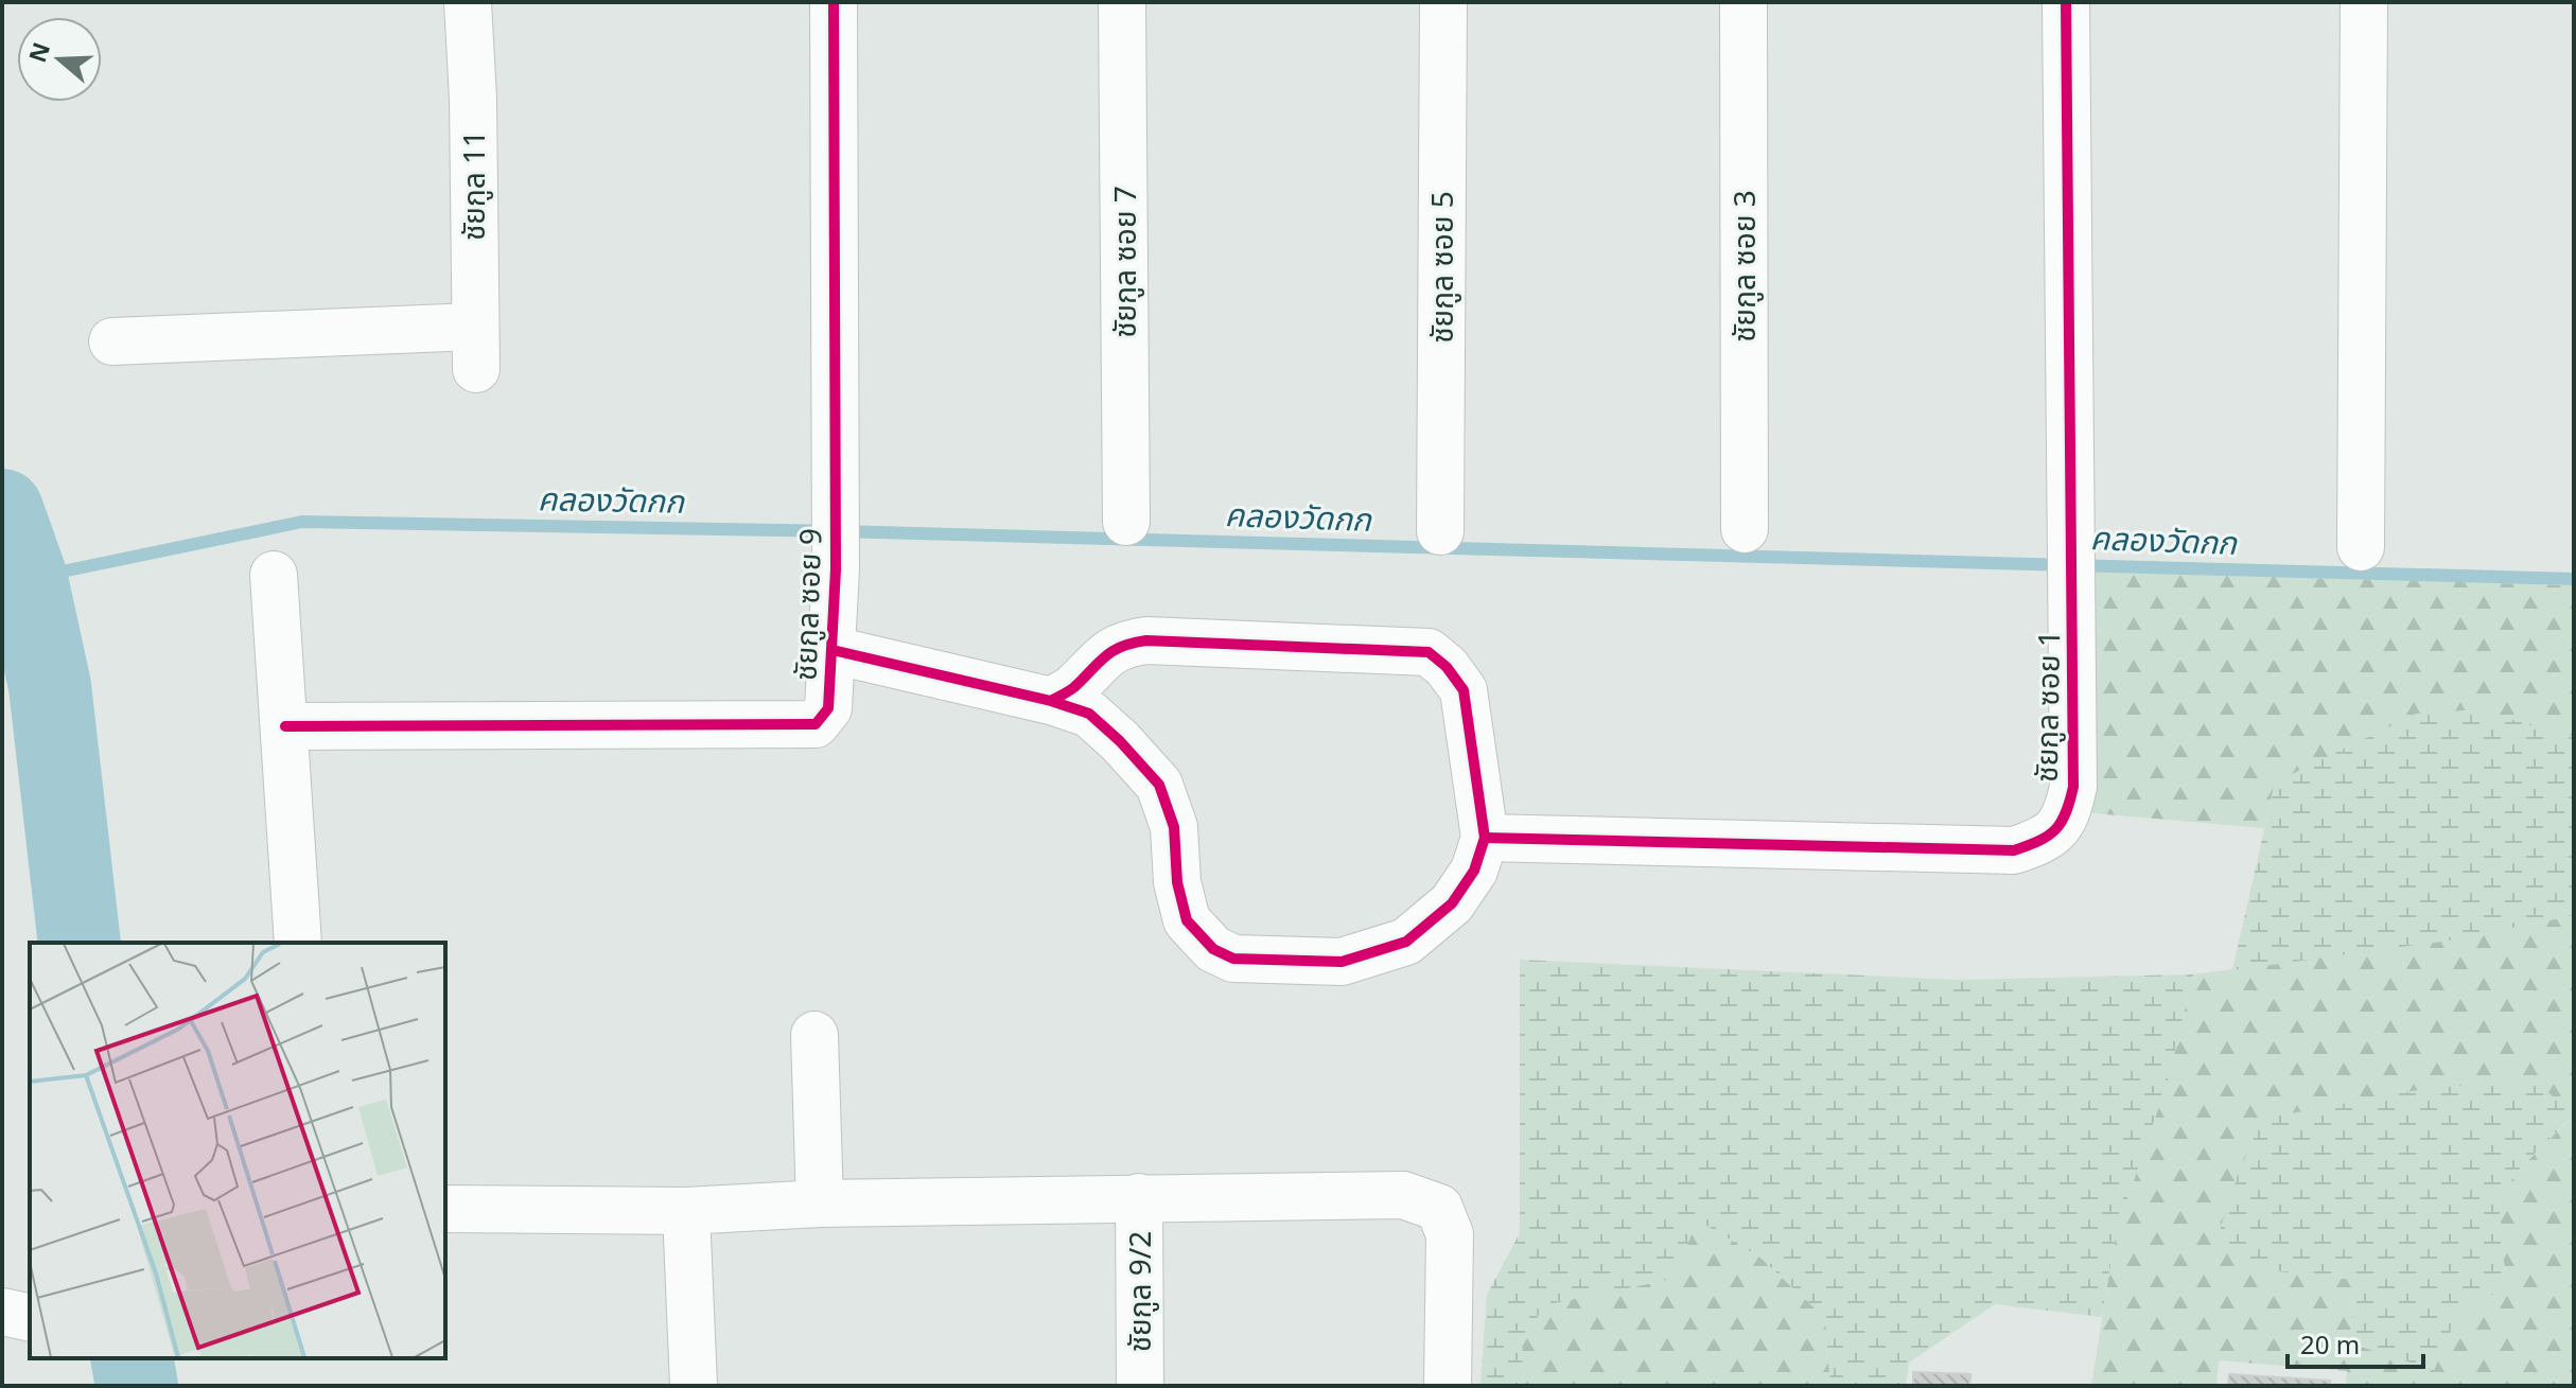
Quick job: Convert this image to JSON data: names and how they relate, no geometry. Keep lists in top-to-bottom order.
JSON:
{
  "streets": {
    "street": [
      "ชัยกูล 11",
      "ชัยกูล ซอย 7",
      "ชัยกูล ซอย 3",
      "ชัยกูล ซอย 5",
      "ชัยกูล ซอย 9",
      "ชัยกูล ซอย 1",
      "ชัยกูล 9/2"
    ]
  },
  "water": ["คลองวัดกก"],
  "scale_bar": "20 m",
  "north": "left"
}
